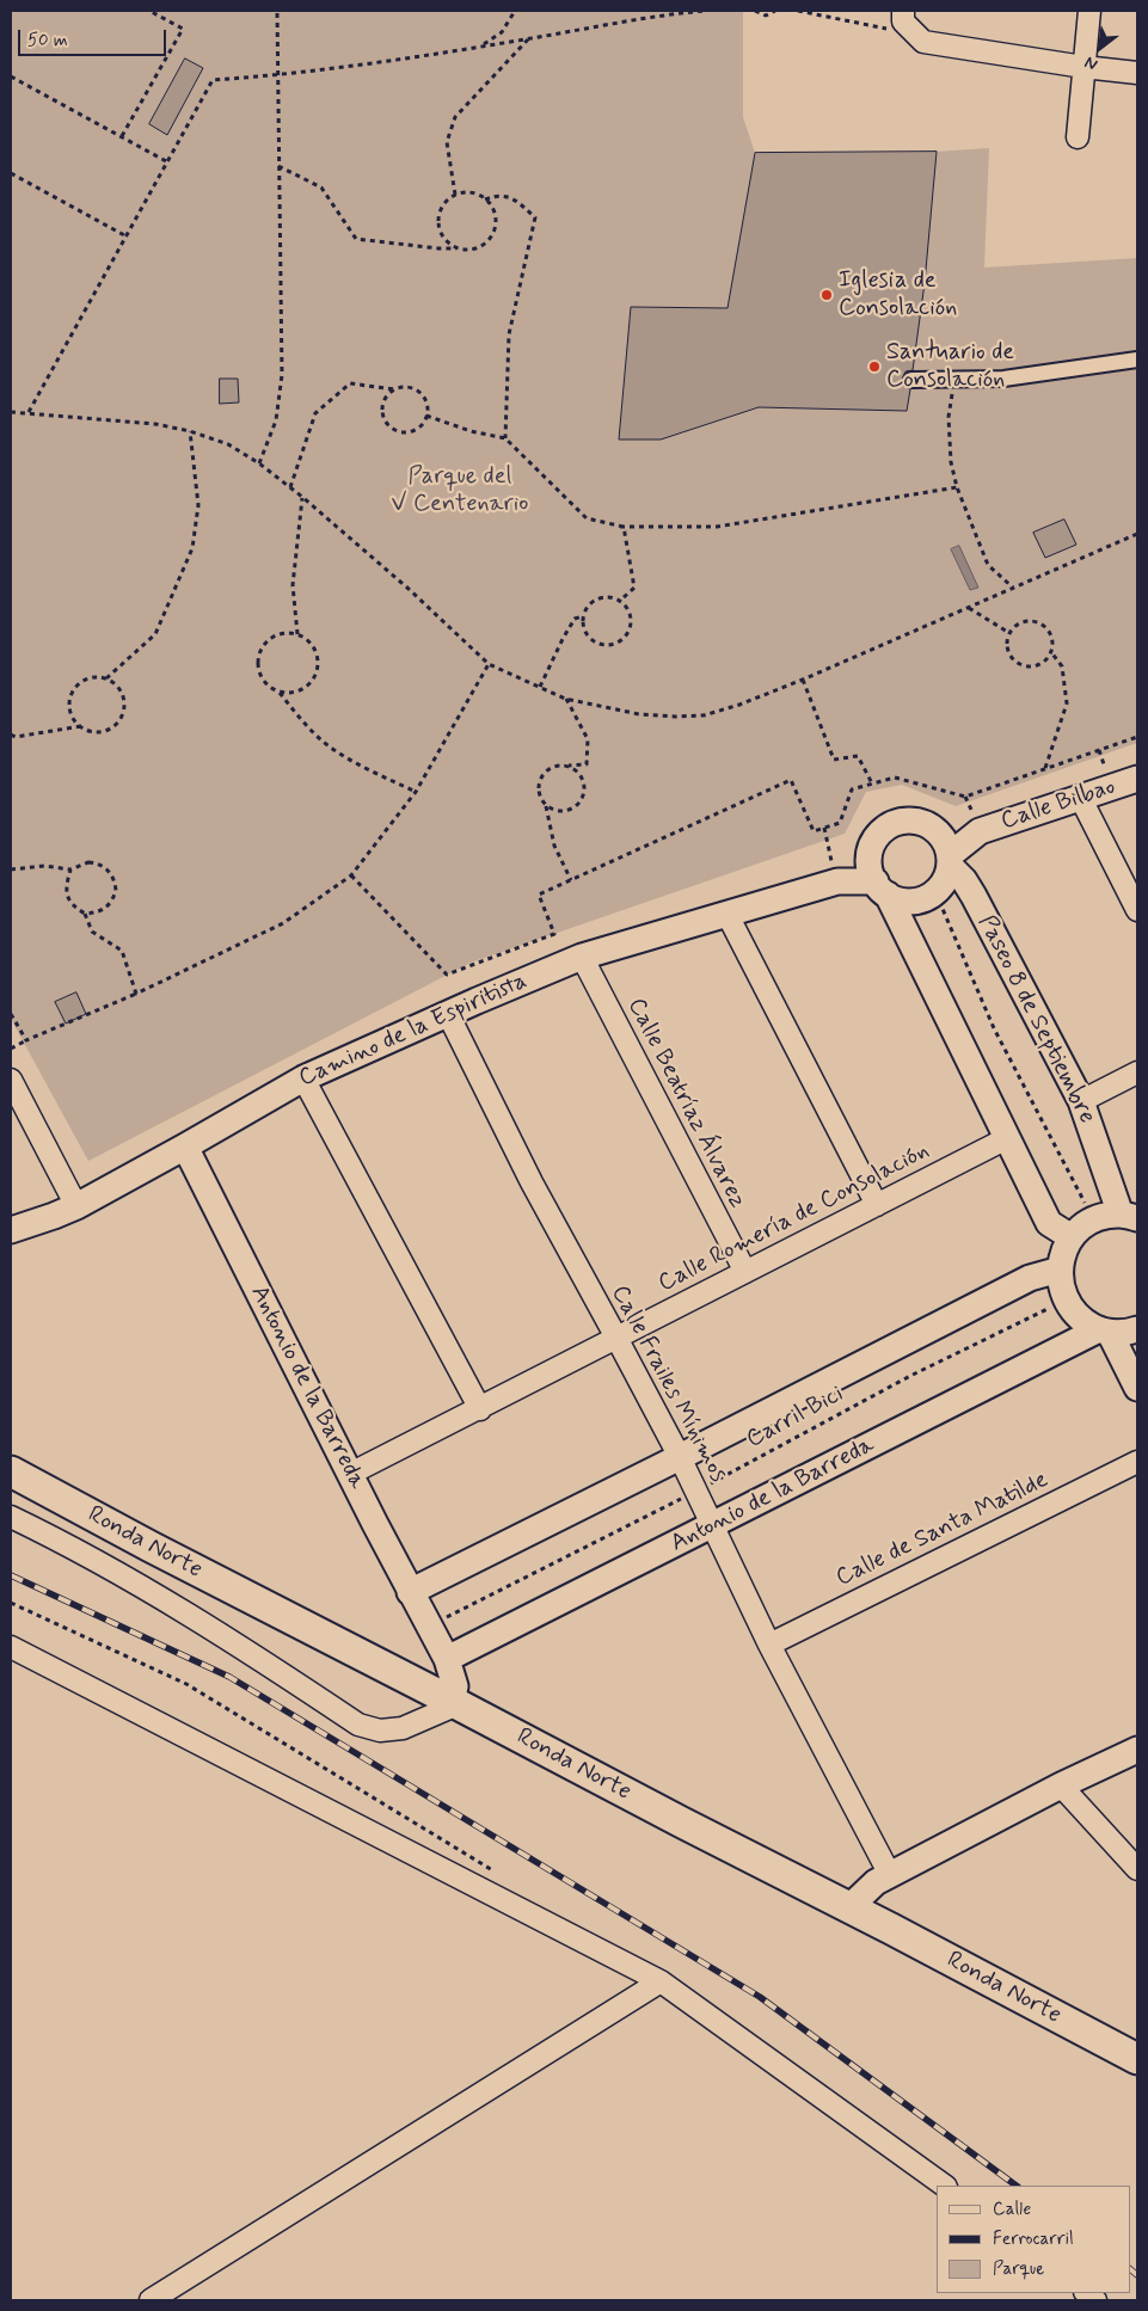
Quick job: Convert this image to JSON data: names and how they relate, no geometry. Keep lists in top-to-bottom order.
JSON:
{
  "streets": {
    "main road": ["Ronda Norte"],
    "street": [
      "Calle Bilbao",
      "Paseo 8 de Septiembre",
      "Camino de la Espiritista",
      "Calle Beatríaz Álvarez",
      "Calle Romería de Consolación",
      "Calle Frailes Mínimos",
      "Antonio de la Barreda",
      "Calle de Santa Matilde"
    ],
    "path": ["Carril Bici"]
  },
  "crossings": [
    ["Calle Bilbao", "Paseo 8 de Septiembre"],
    ["Calle Bilbao", "Camino de la Espiritista"],
    ["Paseo 8 de Septiembre", "Camino de la Espiritista"],
    ["Camino de la Espiritista", "Calle Beatríaz Álvarez"],
    ["Camino de la Espiritista", "Calle Frailes Mínimos"],
    ["Camino de la Espiritista", "Antonio de la Barreda"],
    ["Calle Beatríaz Álvarez", "Calle Romería de Consolación"],
    ["Calle Romería de Consolación", "Calle Frailes Mínimos"],
    ["Calle Romería de Consolación", "Antonio de la Barreda"],
    ["Calle Frailes Mínimos", "Antonio de la Barreda"],
    ["Calle Frailes Mínimos", "Carril Bici"],
    ["Calle Frailes Mínimos", "Calle de Santa Matilde"],
    ["Antonio de la Barreda", "Carril Bici"],
    ["Antonio de la Barreda", "Ronda Norte"]
  ],
  "parks": ["Parque del V Centenario"],
  "places": ["Iglesia de Consolación", "Santuario de Consolación"],
  "legend": ["Calle", "Ferrocarril", "Parque"],
  "scale_bar": "50 m",
  "north": "bottom left"
}
